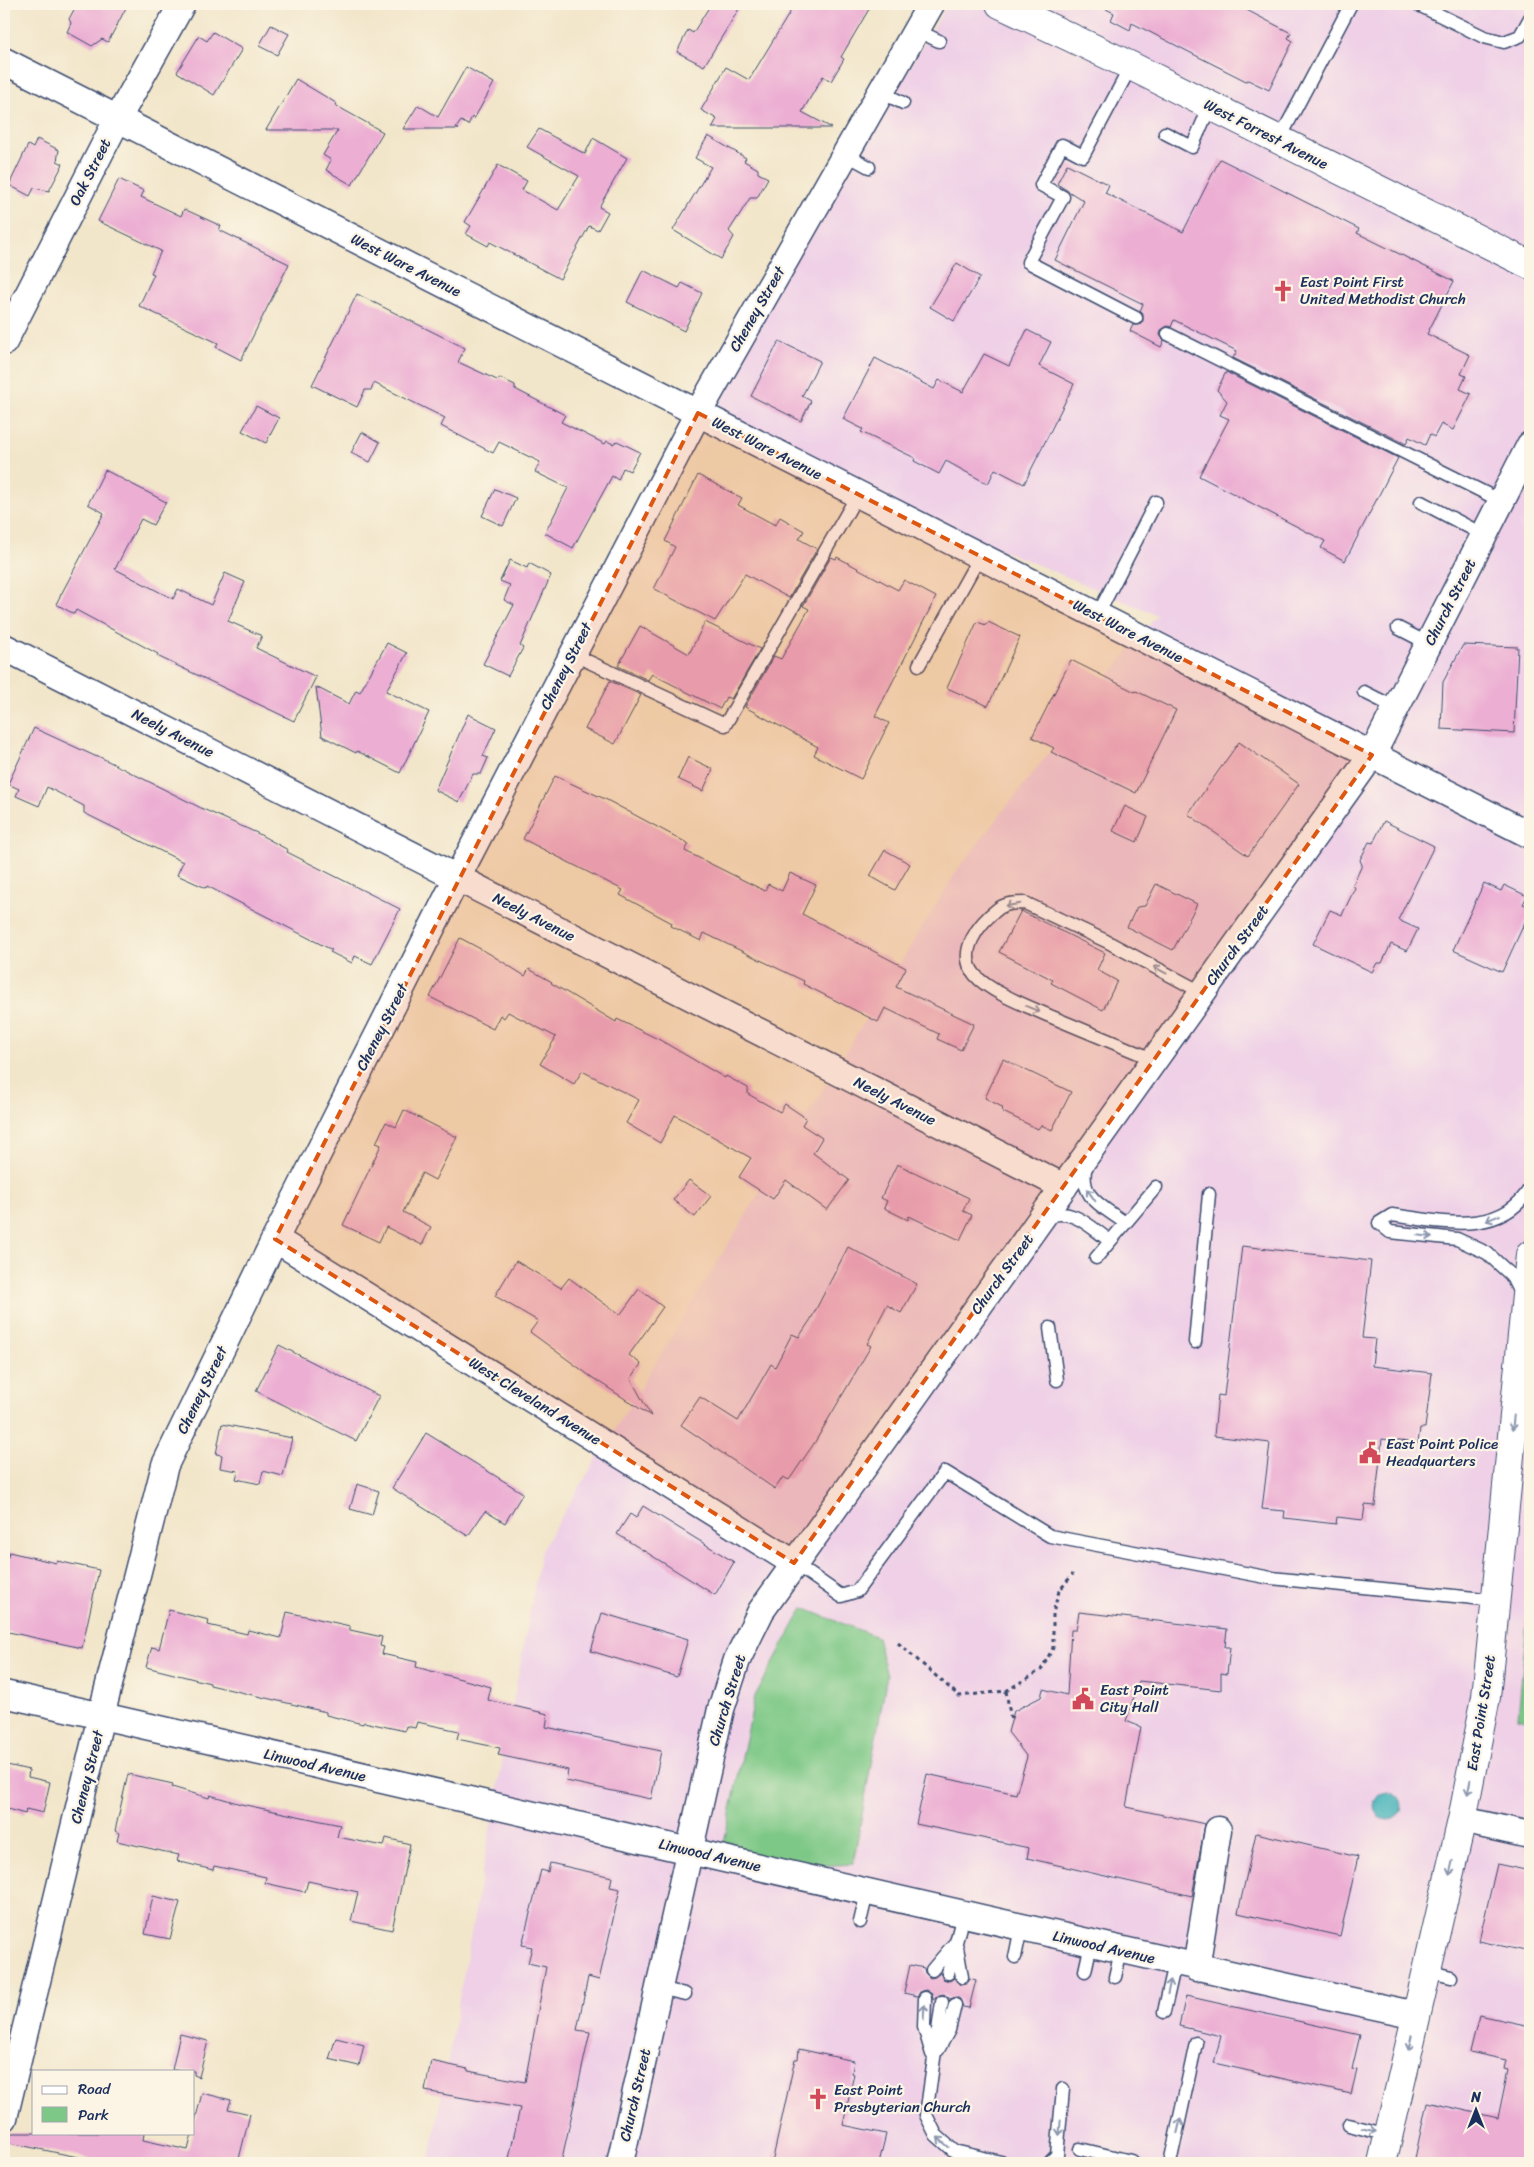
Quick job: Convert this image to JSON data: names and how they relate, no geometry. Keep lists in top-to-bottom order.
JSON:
{
  "streets": {
    "main road": ["West Forrest Avenue", "East Point Street"],
    "street": [
      "Oak Street",
      "West Ware Avenue",
      "Cheney Street",
      "Church Street",
      "Neely Avenue",
      "West Cleveland Avenue",
      "Linwood Avenue"
    ]
  },
  "crossings": [
    ["Oak Street", "West Ware Avenue"],
    ["West Ware Avenue", "Cheney Street"],
    ["West Ware Avenue", "Church Street"],
    ["Cheney Street", "Neely Avenue"],
    ["Cheney Street", "West Cleveland Avenue"],
    ["Cheney Street", "Linwood Avenue"],
    ["Church Street", "Neely Avenue"],
    ["Church Street", "West Cleveland Avenue"],
    ["Church Street", "Linwood Avenue"],
    ["East Point Street", "Linwood Avenue"]
  ],
  "one_way": ["East Point Street"],
  "places": {
    "church": ["East Point First United Methodist Church", "East Point Presbyterian Church"],
    "public building": ["East Point Police Headquarters", "East Point City Hall"]
  },
  "legend": ["Road", "Park"],
  "north": "top"
}
